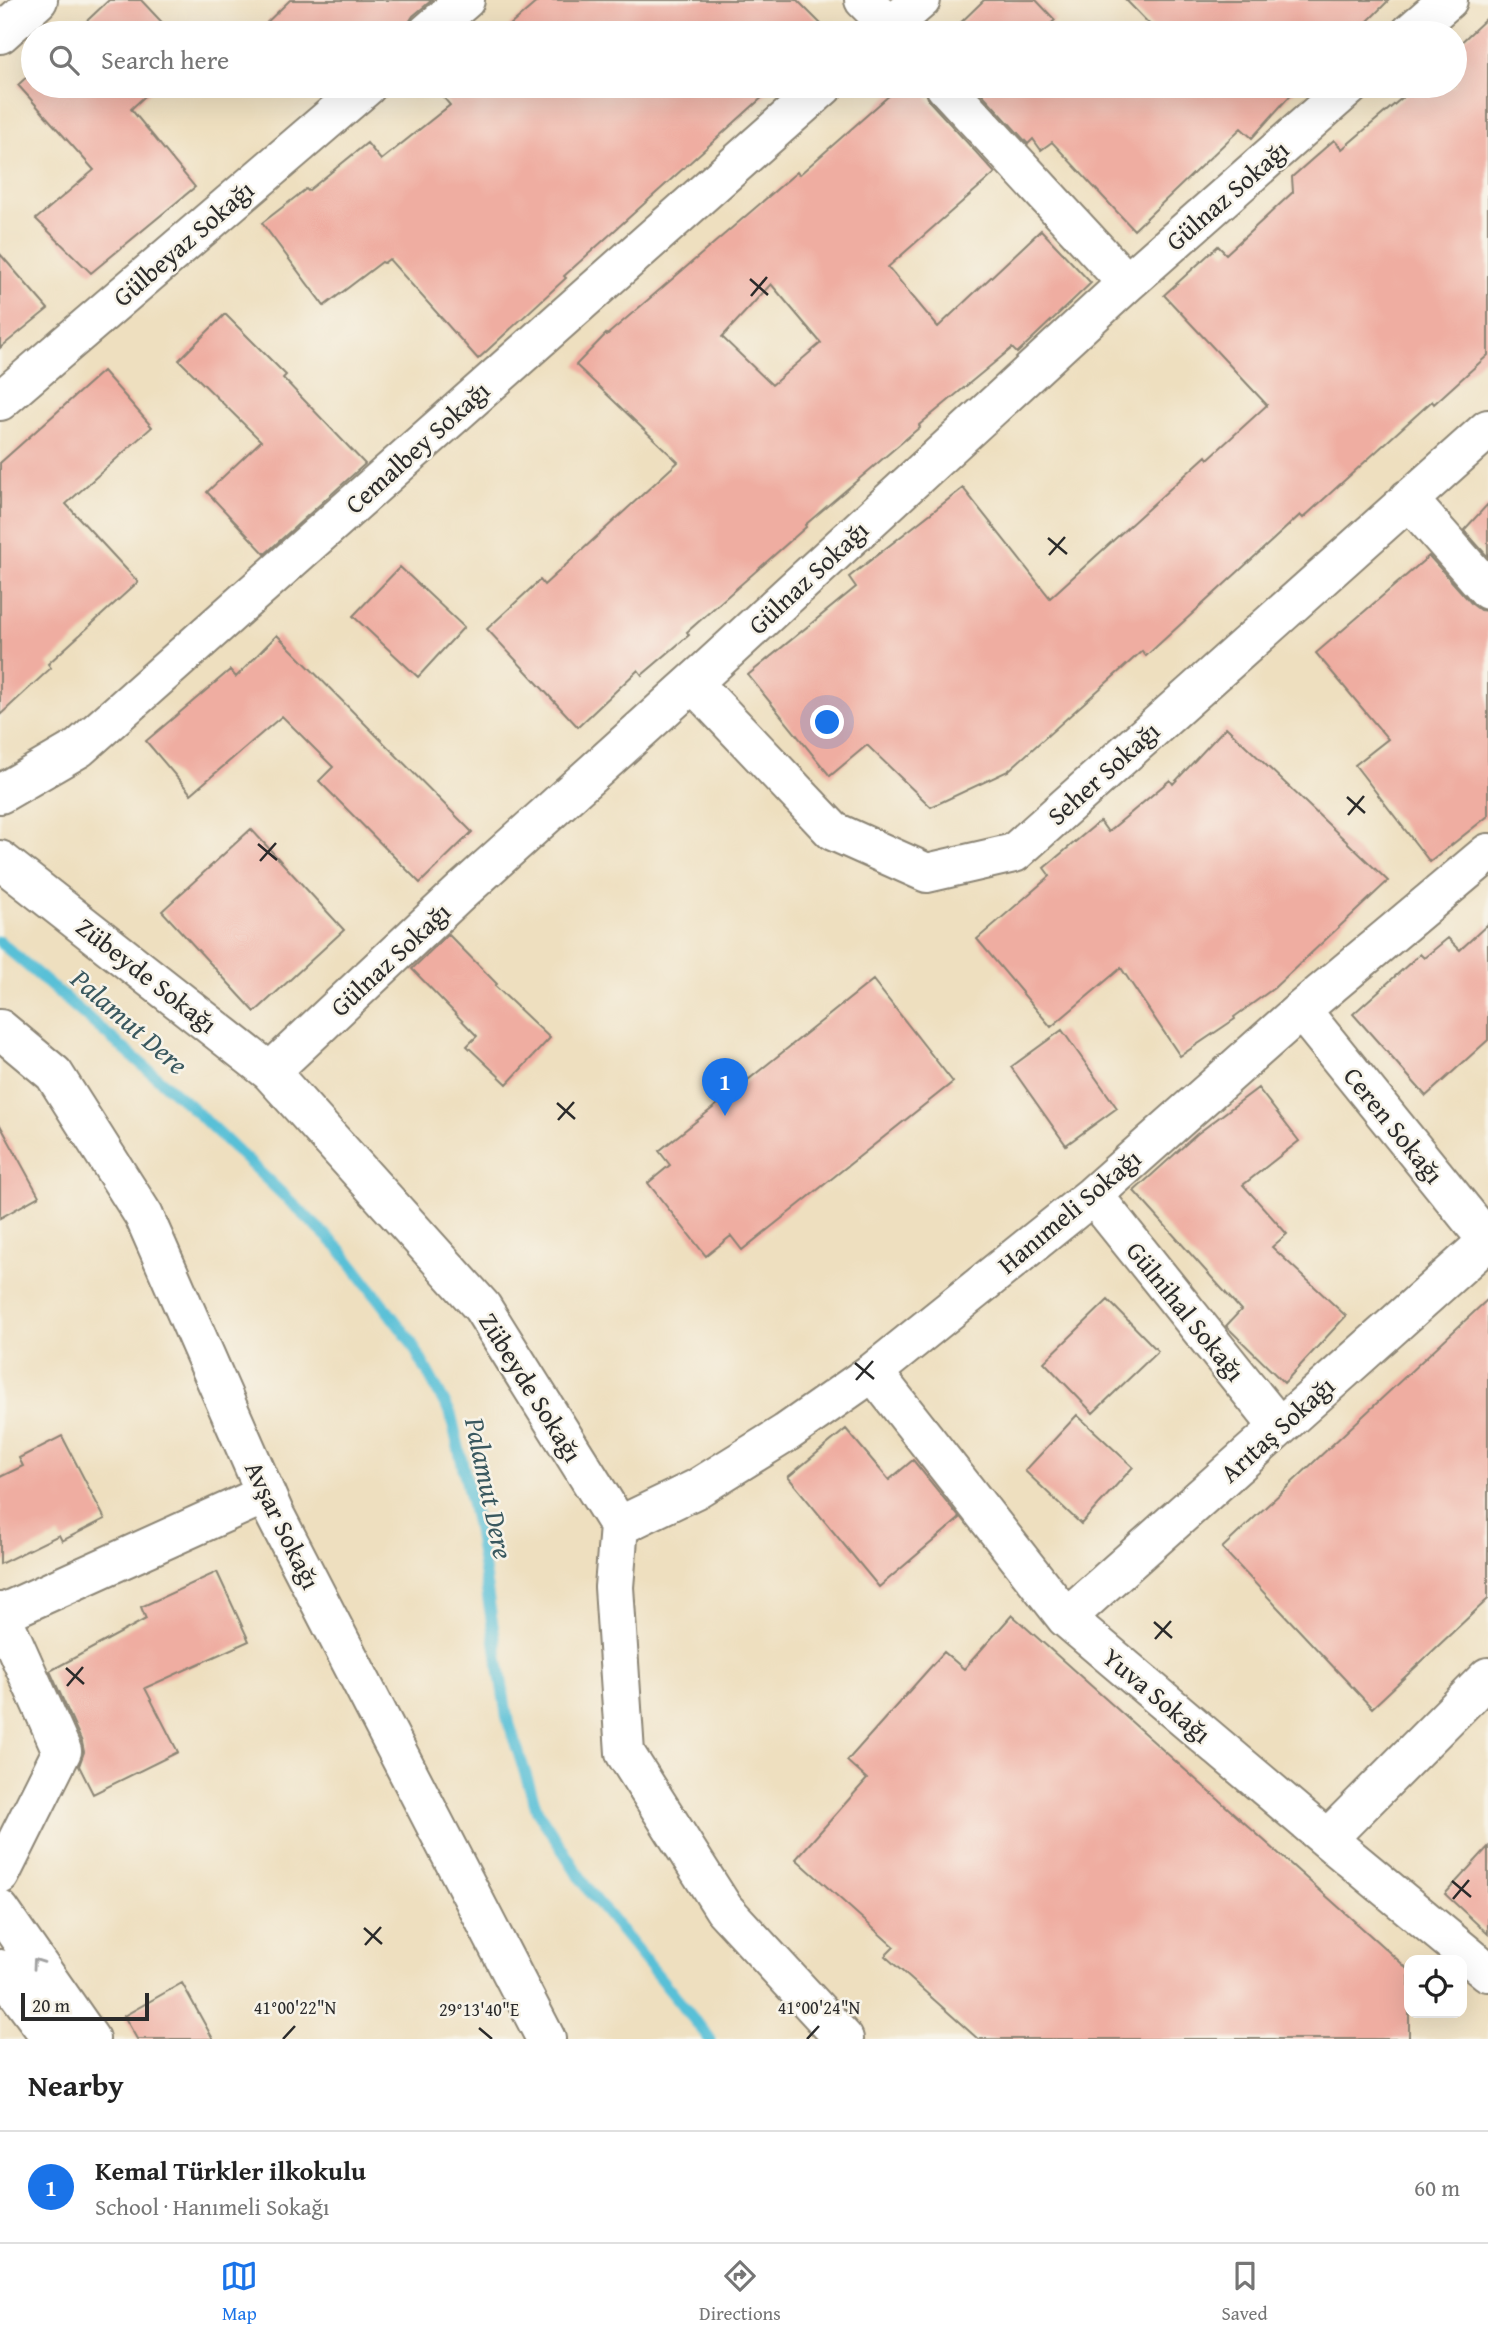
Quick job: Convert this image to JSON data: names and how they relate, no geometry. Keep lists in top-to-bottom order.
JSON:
{
  "streets": {
    "street": [
      "Gülnaz Sokağı",
      "Gülbeyaz Sokağı",
      "Cemalbey Sokağı",
      "Seher Sokağı",
      "Zübeyde Sokağı",
      "Ceren Sokağı",
      "Hanımeli Sokağı",
      "Gülnihal Sokağı",
      "Arıtaş Sokağı",
      "Avşar Sokağı",
      "Yuva Sokağı"
    ]
  },
  "crossings": [
    ["Gülnaz Sokağı", "Seher Sokağı"],
    ["Gülnaz Sokağı", "Zübeyde Sokağı"],
    ["Zübeyde Sokağı", "Hanımeli Sokağı"],
    ["Ceren Sokağı", "Hanımeli Sokağı"],
    ["Ceren Sokağı", "Arıtaş Sokağı"],
    ["Hanımeli Sokağı", "Gülnihal Sokağı"],
    ["Hanımeli Sokağı", "Yuva Sokağı"],
    ["Gülnihal Sokağı", "Arıtaş Sokağı"],
    ["Arıtaş Sokağı", "Yuva Sokağı"]
  ],
  "water": ["Palamut Dere"],
  "scale_bar": "20 m",
  "page": {
    "search": "Search here",
    "pins": "1",
    "scale": "20 m",
    "heading": "Nearby",
    "list": [
      {
        "mark": "1",
        "name": "Kemal Türkler ilkokulu",
        "note": "School · Hanımeli Sokağı",
        "value": "60 m"
      }
    ],
    "nav": ["Map", "Directions", "Saved"]
  },
  "coordinates": ["41°00'22\"N", "41°00'24\"N", "29°13'40\"E"]
}
